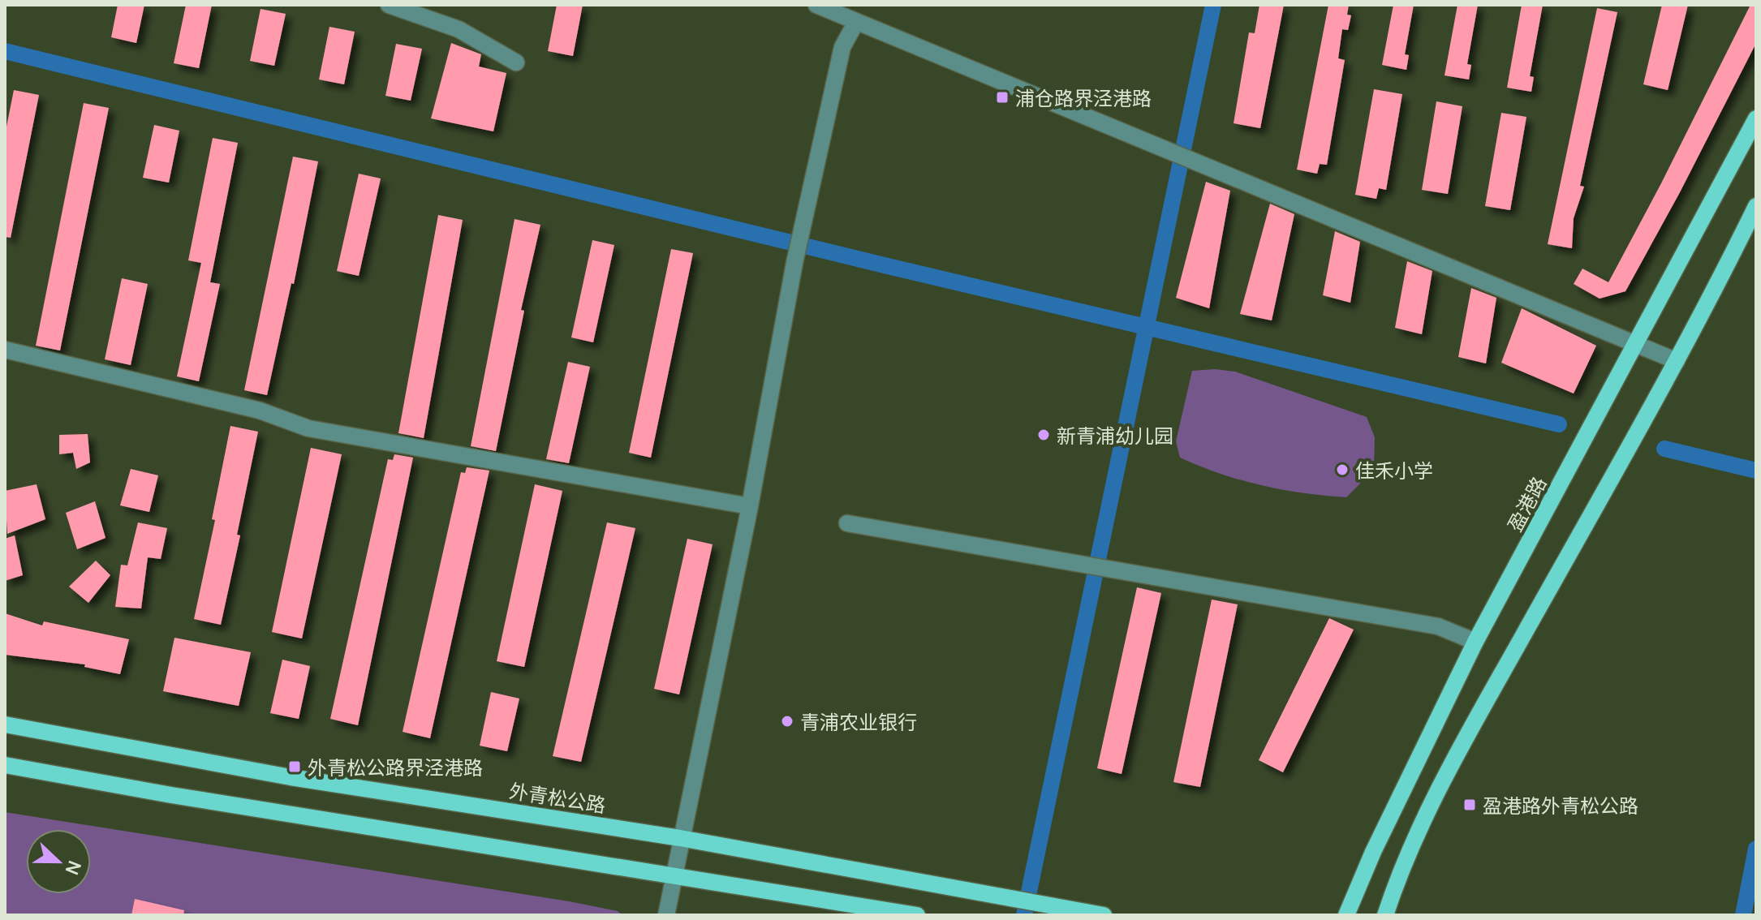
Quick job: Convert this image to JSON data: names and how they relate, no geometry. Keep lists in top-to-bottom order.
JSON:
{
  "streets": {
    "main road": ["盈港路", "外青松公路"]
  },
  "places": {
    "transit": ["浦仓路界泾港路", "外青松公路界泾港路", "盈港路外青松公路"],
    "other": ["新青浦幼儿园", "佳禾小学", "青浦农业银行"]
  },
  "north": "right"
}
